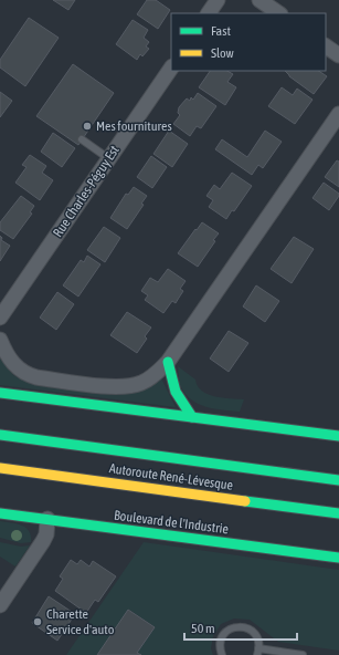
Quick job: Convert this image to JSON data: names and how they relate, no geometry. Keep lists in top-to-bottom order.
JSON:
{
  "streets": {
    "main road": ["Autoroute René-Lévesque", "Boulevard de l'Industrie"],
    "street": ["Rue Charles-Péguy Est"]
  },
  "places": ["Mes fournitures", "Charette Service d'auto"],
  "legend": ["Fast", "Slow"],
  "scale_bar": "50 m"
}
